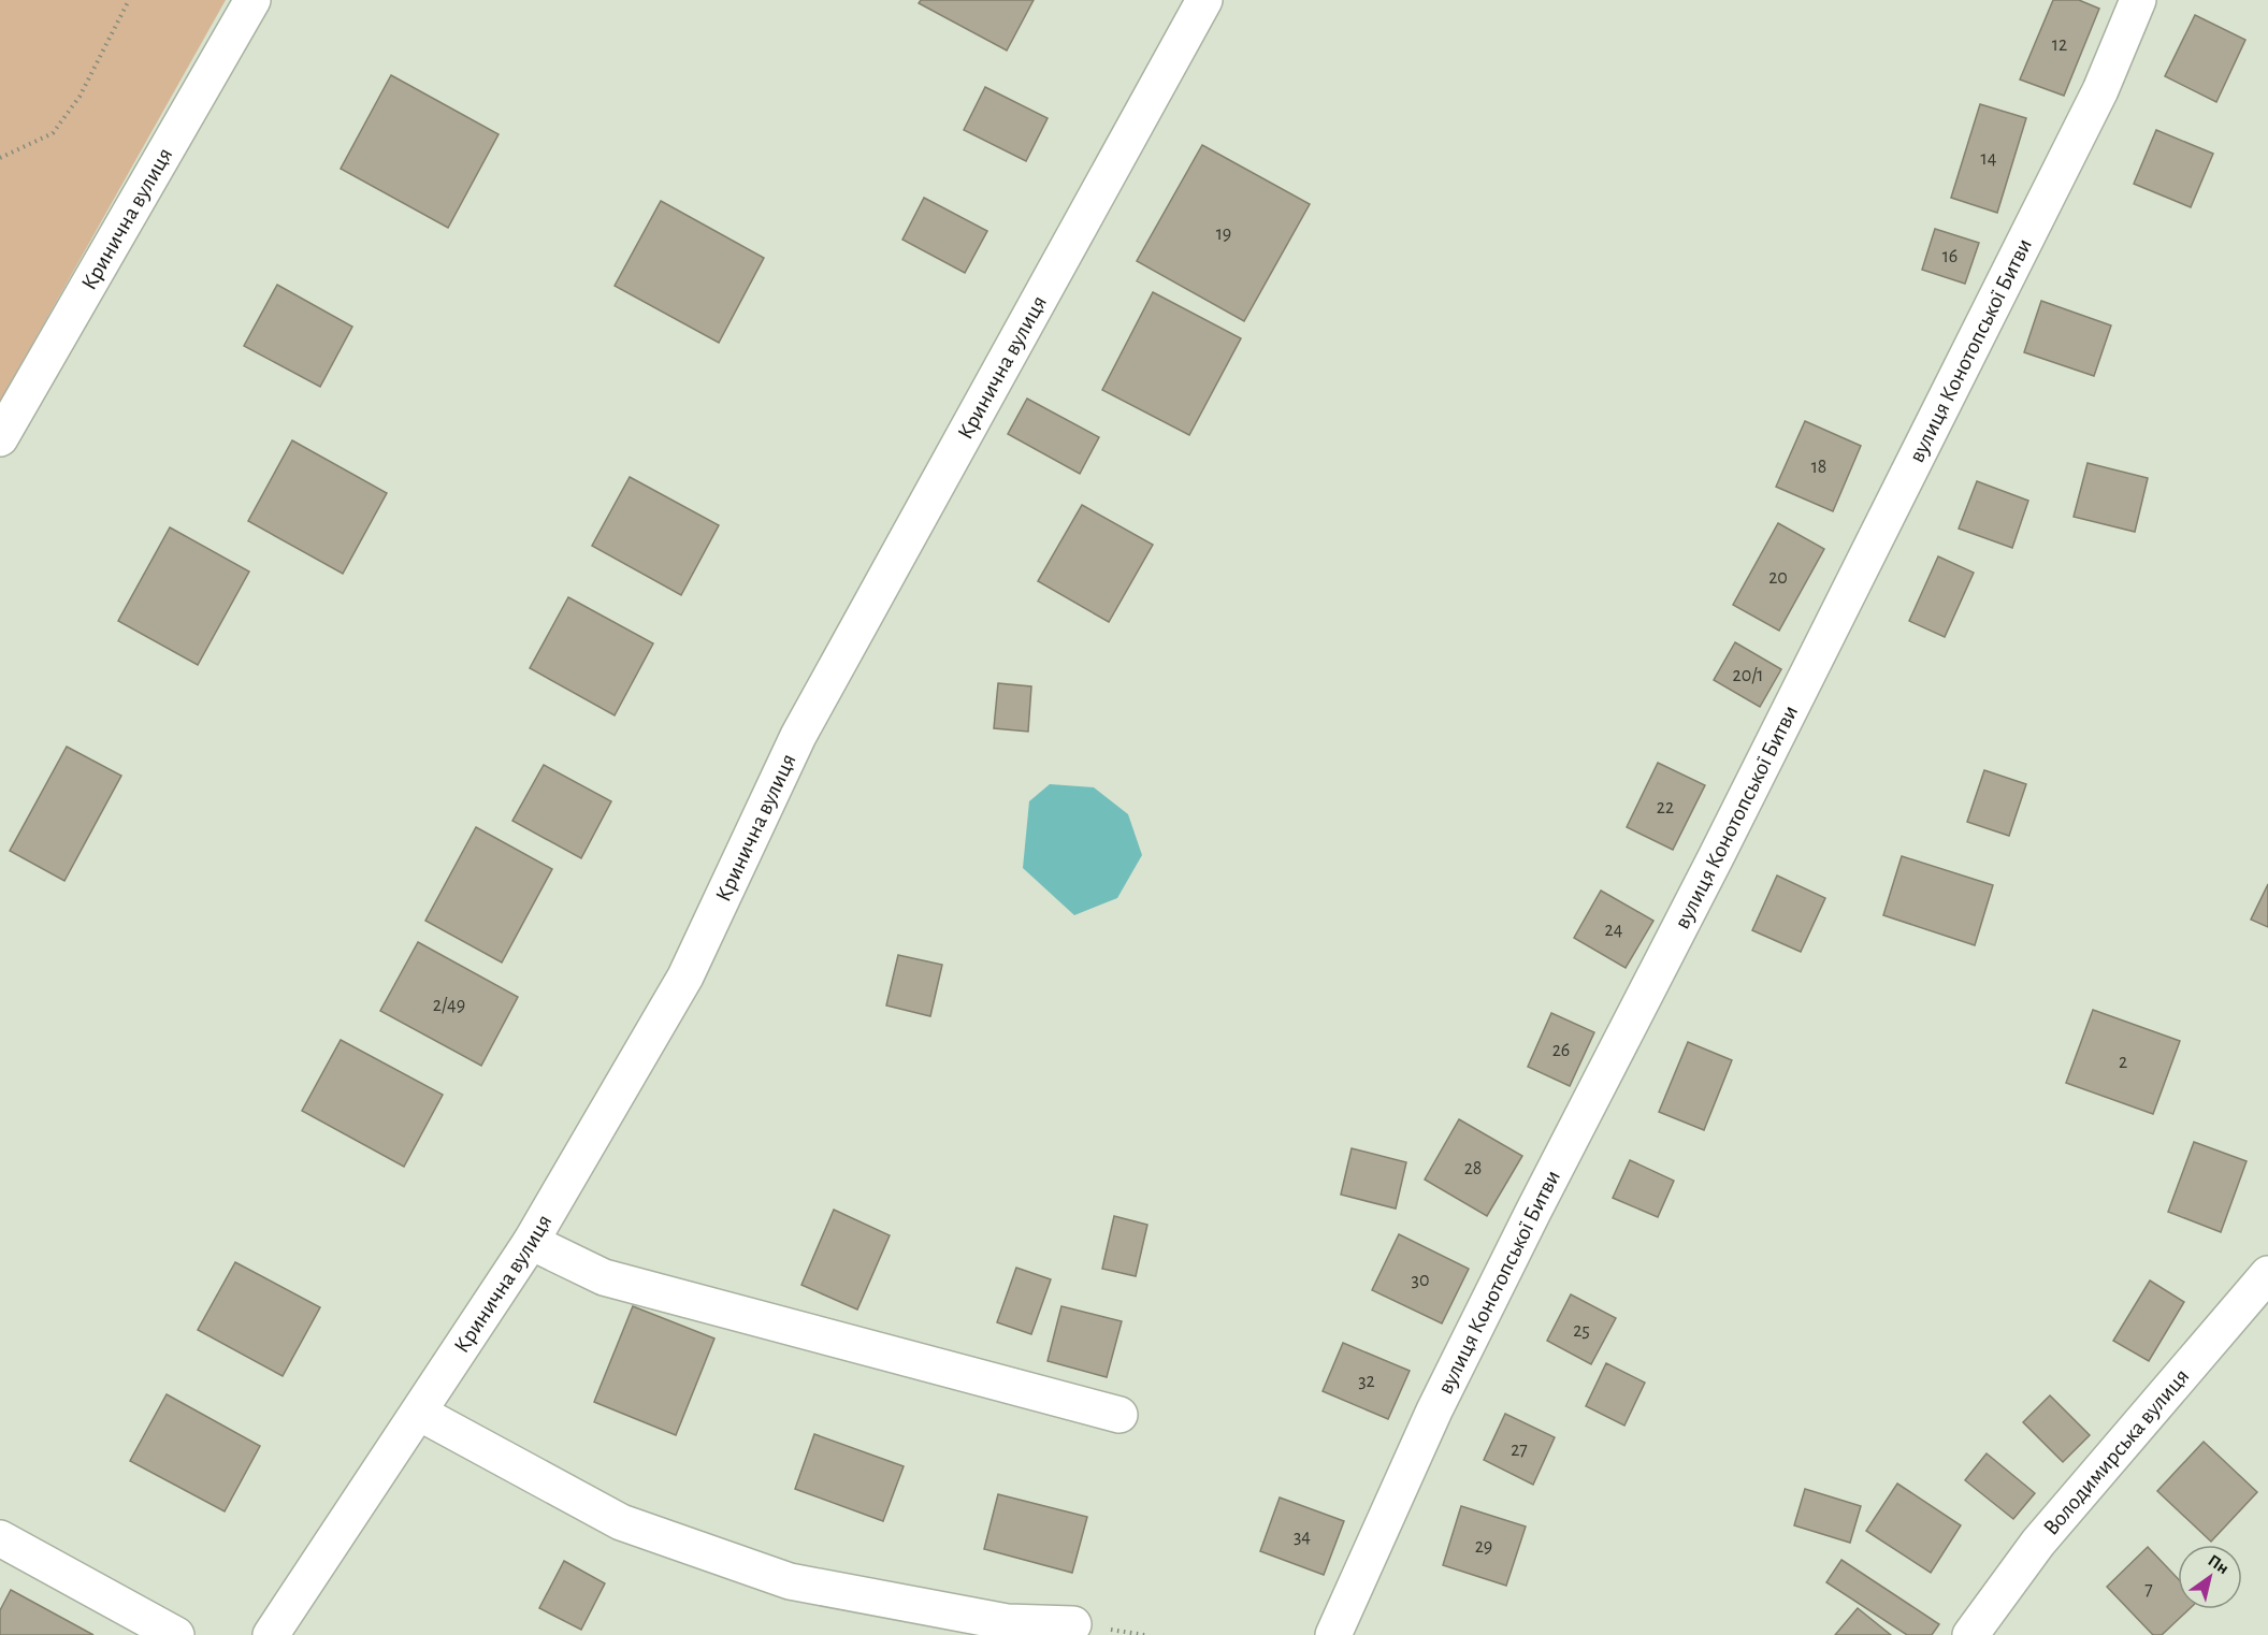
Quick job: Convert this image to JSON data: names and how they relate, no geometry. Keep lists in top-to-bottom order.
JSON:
{
  "streets": {
    "street": ["Кринична вулиця", "вулиця Конотопської Битви", "Володимирська вулиця"]
  },
  "house_numbers": [
    "12",
    "14",
    "19",
    "16",
    "18",
    "20",
    "20/1",
    "22",
    "24",
    "2/49",
    "26",
    "2",
    "28",
    "30",
    "25",
    "32",
    "27",
    "34",
    "29",
    "7"
  ],
  "north": "top right"
}
